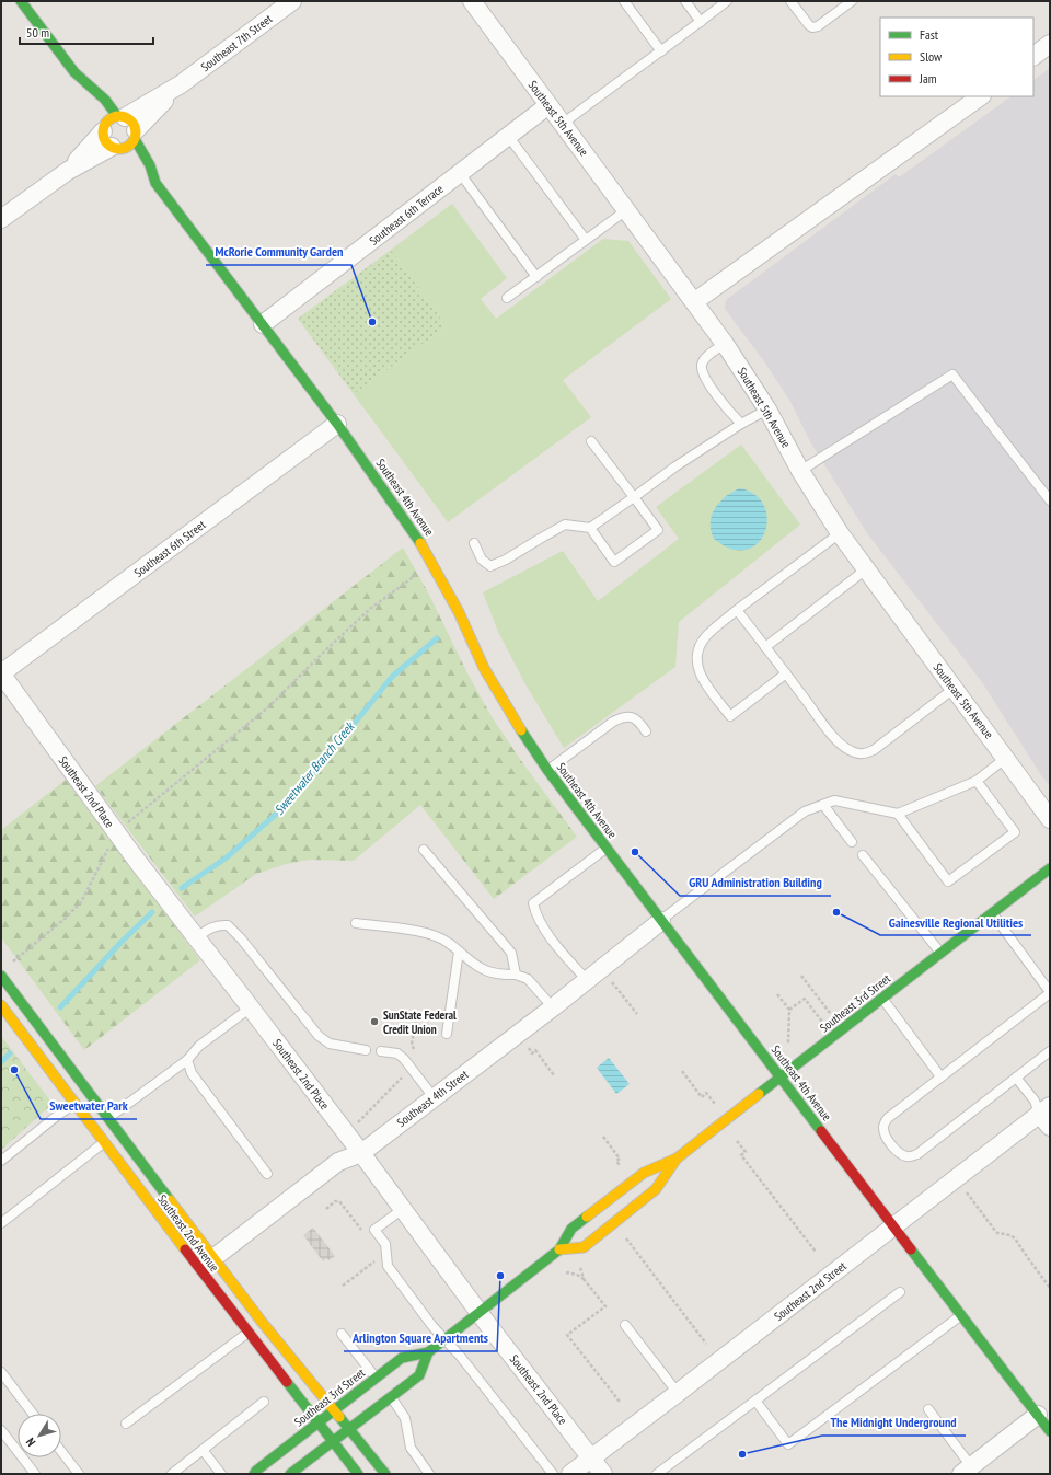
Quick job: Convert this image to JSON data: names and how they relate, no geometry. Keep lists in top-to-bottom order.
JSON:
{
  "streets": {
    "street": [
      "Southeast 7th Street",
      "Southeast 5th Avenue",
      "Southeast 6th Terrace",
      "Southeast 4th Avenue",
      "Southeast 6th Street",
      "Southeast 2nd Place",
      "Southeast 3rd Street",
      "Southeast 4th Street",
      "Southeast 2nd Avenue",
      "Southeast 2nd Street"
    ]
  },
  "crossings": [
    ["Southeast 7th Street", "Southeast 4th Avenue"],
    ["Southeast 5th Avenue", "Southeast 6th Terrace"],
    ["Southeast 6th Terrace", "Southeast 4th Avenue"],
    ["Southeast 4th Avenue", "Southeast 6th Street"],
    ["Southeast 4th Avenue", "Southeast 3rd Street"],
    ["Southeast 4th Avenue", "Southeast 4th Street"],
    ["Southeast 4th Avenue", "Southeast 2nd Street"],
    ["Southeast 6th Street", "Southeast 2nd Place"],
    ["Southeast 2nd Place", "Southeast 3rd Street"],
    ["Southeast 2nd Place", "Southeast 4th Street"],
    ["Southeast 2nd Place", "Southeast 2nd Street"],
    ["Southeast 3rd Street", "Southeast 2nd Avenue"],
    ["Southeast 4th Street", "Southeast 2nd Avenue"]
  ],
  "water": ["Sweetwater Branch Creek"],
  "places": [
    "McRorie Community Garden",
    "GRU Administration Building",
    "Gainesville Regional Utilities",
    "SunState Federal Credit Union",
    "Sweetwater Park",
    "Arlington Square Apartments",
    "The Midnight Underground"
  ],
  "legend": ["Fast", "Slow", "Jam"],
  "scale_bar": "50 m",
  "north": "bottom left"
}
